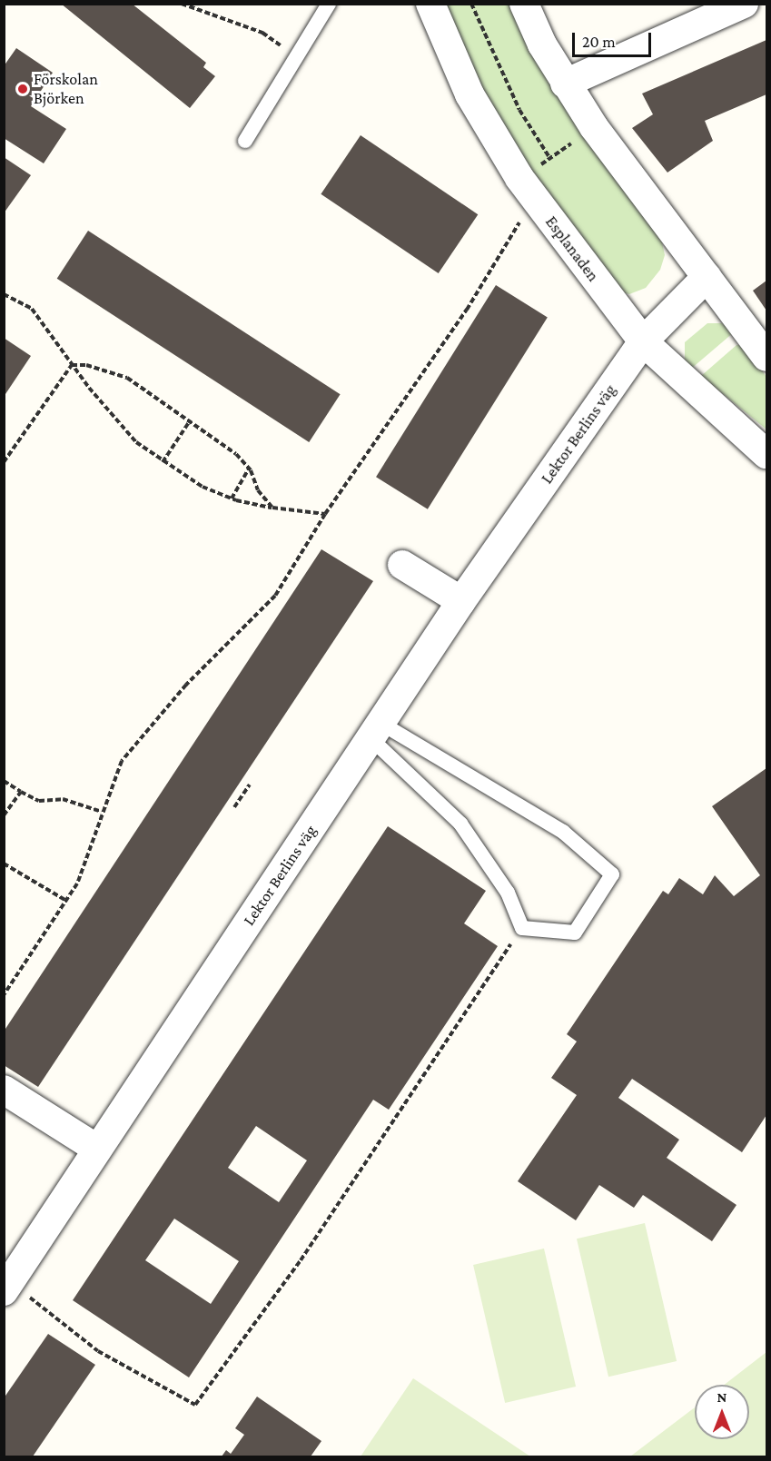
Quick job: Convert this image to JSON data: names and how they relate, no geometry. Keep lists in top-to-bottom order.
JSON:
{
  "streets": {
    "street": ["Esplanaden", "Lektor Berlins väg"]
  },
  "crossings": [
    ["Esplanaden", "Lektor Berlins väg"]
  ],
  "places": ["Förskolan Björken"],
  "scale_bar": "20 m",
  "north": "top"
}
